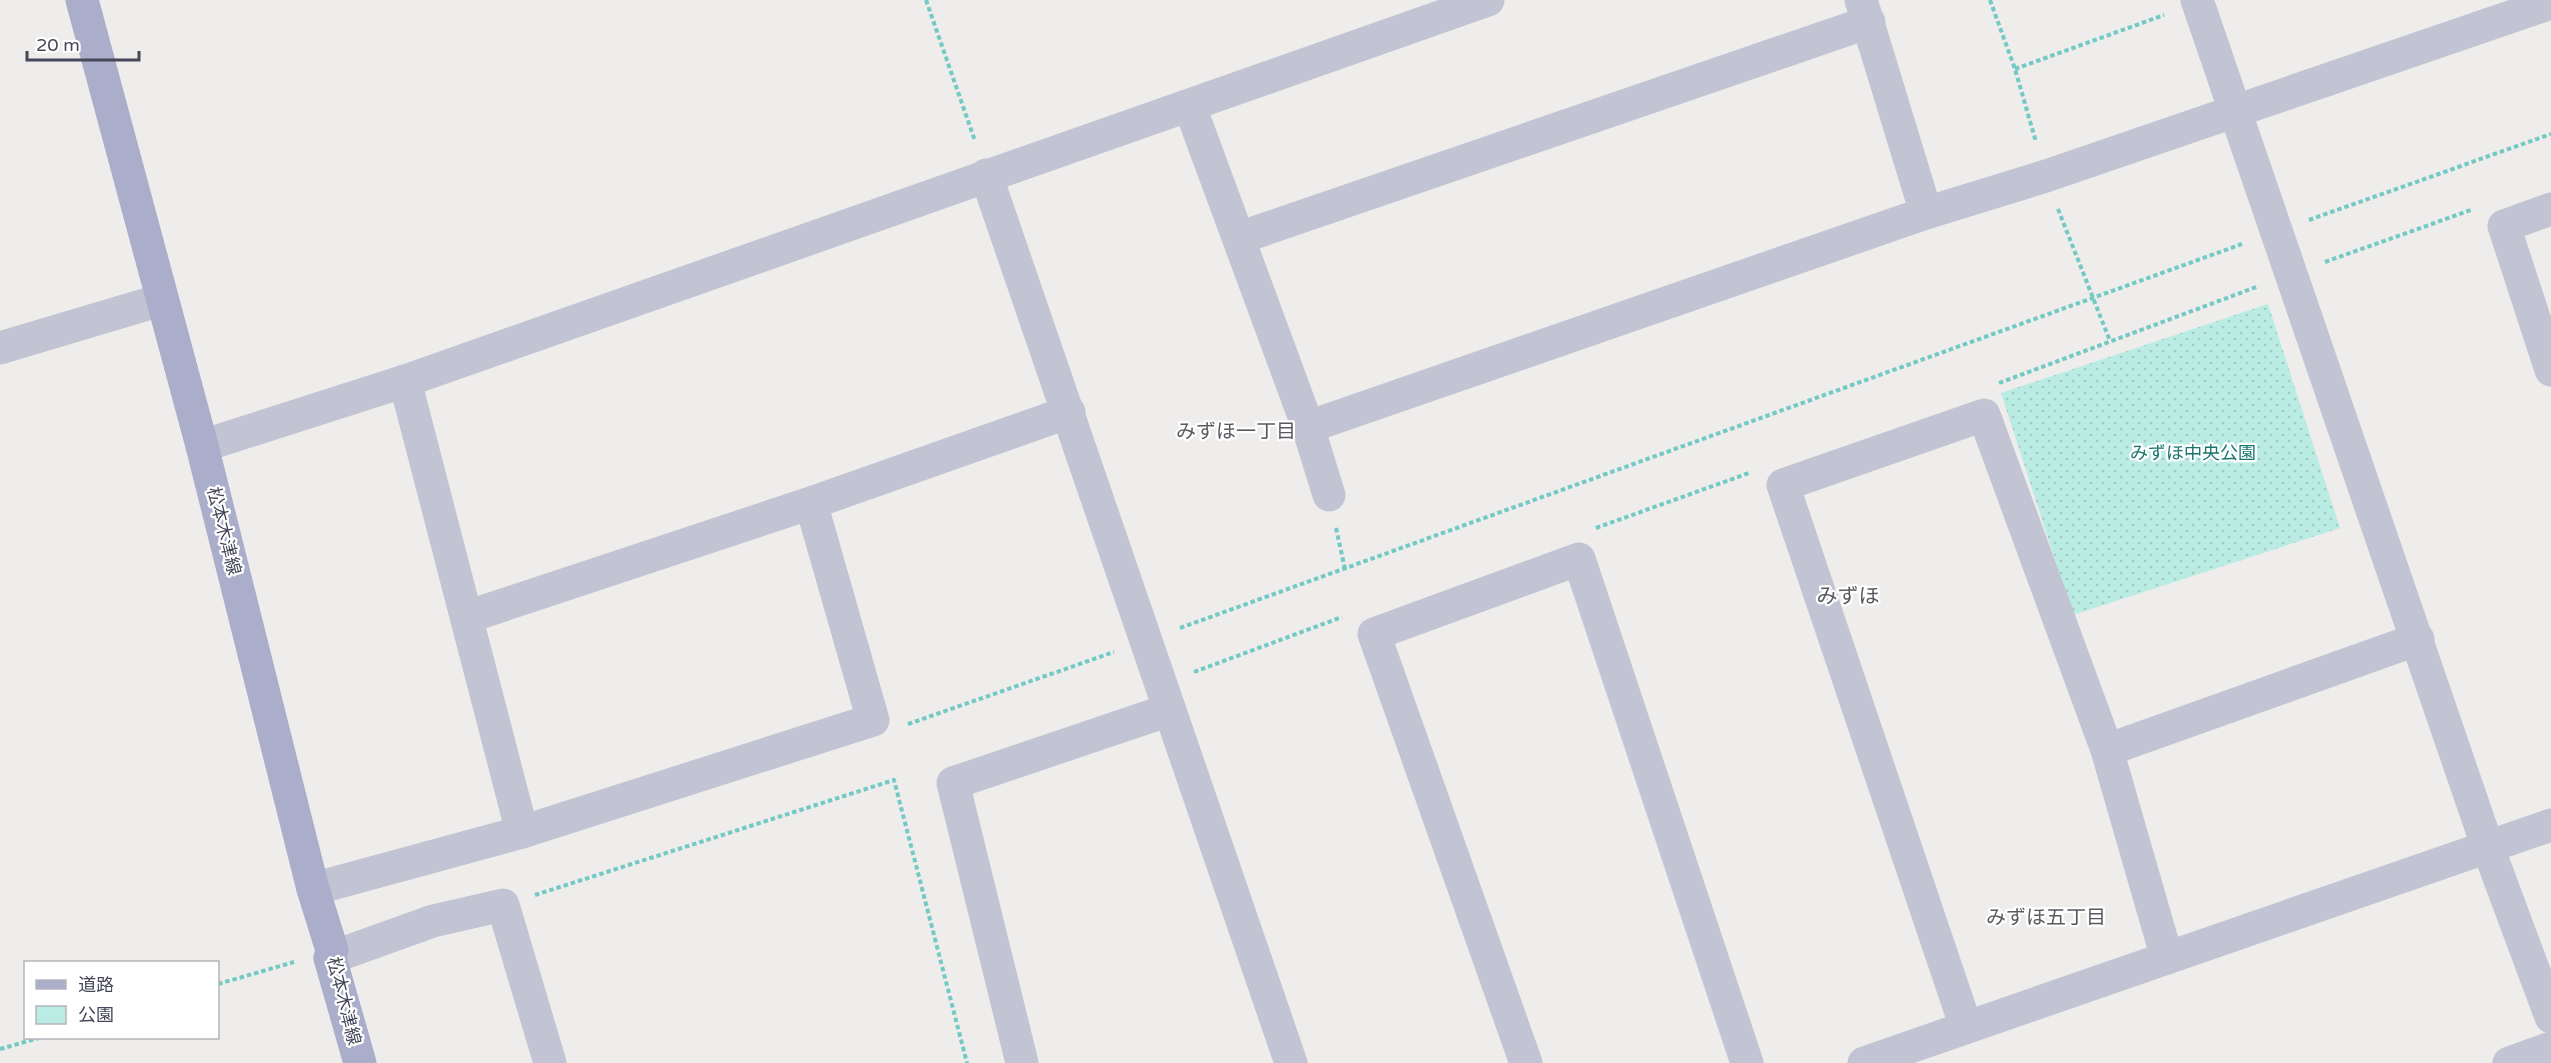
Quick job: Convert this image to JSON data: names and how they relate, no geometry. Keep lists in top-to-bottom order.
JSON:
{
  "streets": {
    "main road": ["松本木津線"]
  },
  "districts": ["みずほ一丁目", "みずほ", "みずほ五丁目"],
  "parks": ["みずほ中央公園"],
  "legend": ["道路", "公園"],
  "scale_bar": "20 m"
}
